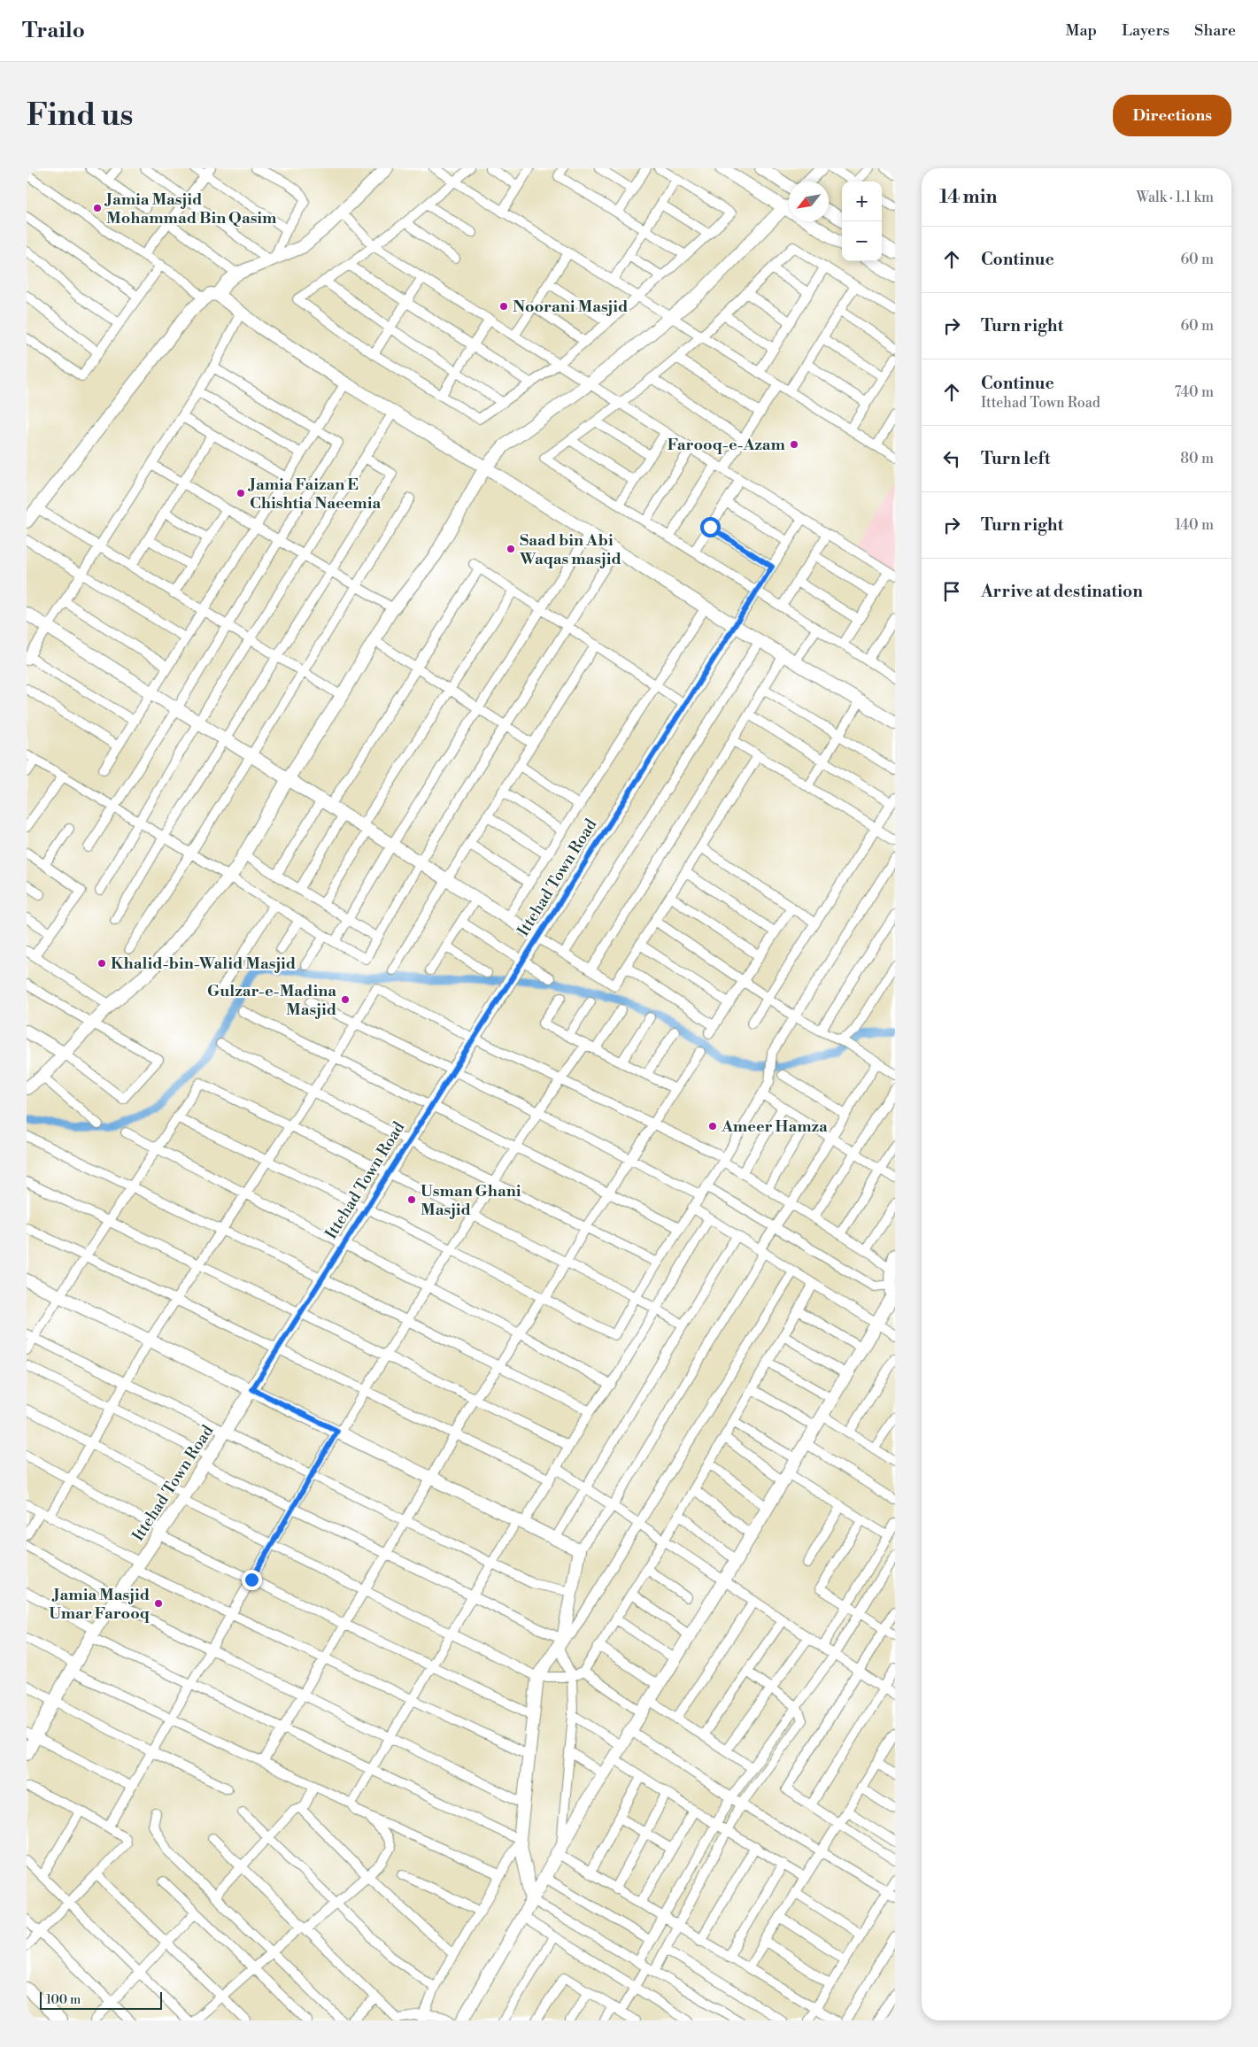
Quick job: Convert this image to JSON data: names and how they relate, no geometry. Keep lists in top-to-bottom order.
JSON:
{
  "streets": {
    "street": ["Ittehad Town Road"]
  },
  "places": [
    "Jamia Masjid Mohammad Bin Qasim",
    "Noorani Masjid",
    "Farooq-e-Azam",
    "Jamia Faizan E Chishtia Naeemia",
    "Saad bin Abi Waqas masjid",
    "Khalid-bin-Walid Masjid",
    "Gulzar-e-Madina Masjid",
    "Ameer Hamza",
    "Usman Ghani Masjid",
    "Jamia Masjid Umar Farooq"
  ],
  "scale_bar": "100 m",
  "north": "bottom left",
  "page": {
    "header": "Trailo",
    "nav": ["Map", "Layers", "Share"],
    "buttons": "Directions",
    "title": "Find us",
    "heading": ["14 min", "Walk · 1.1 km"],
    "map_buttons": ["+", "−"],
    "list": [
      ["Continue", "60 m"],
      ["Turn right", "60 m"],
      ["Continue", "Ittehad Town Road", "740 m"],
      ["Turn left", "80 m"],
      ["Turn right", "140 m"],
      "Arrive at destination"
    ],
    "scale": "100 m"
  }
}
